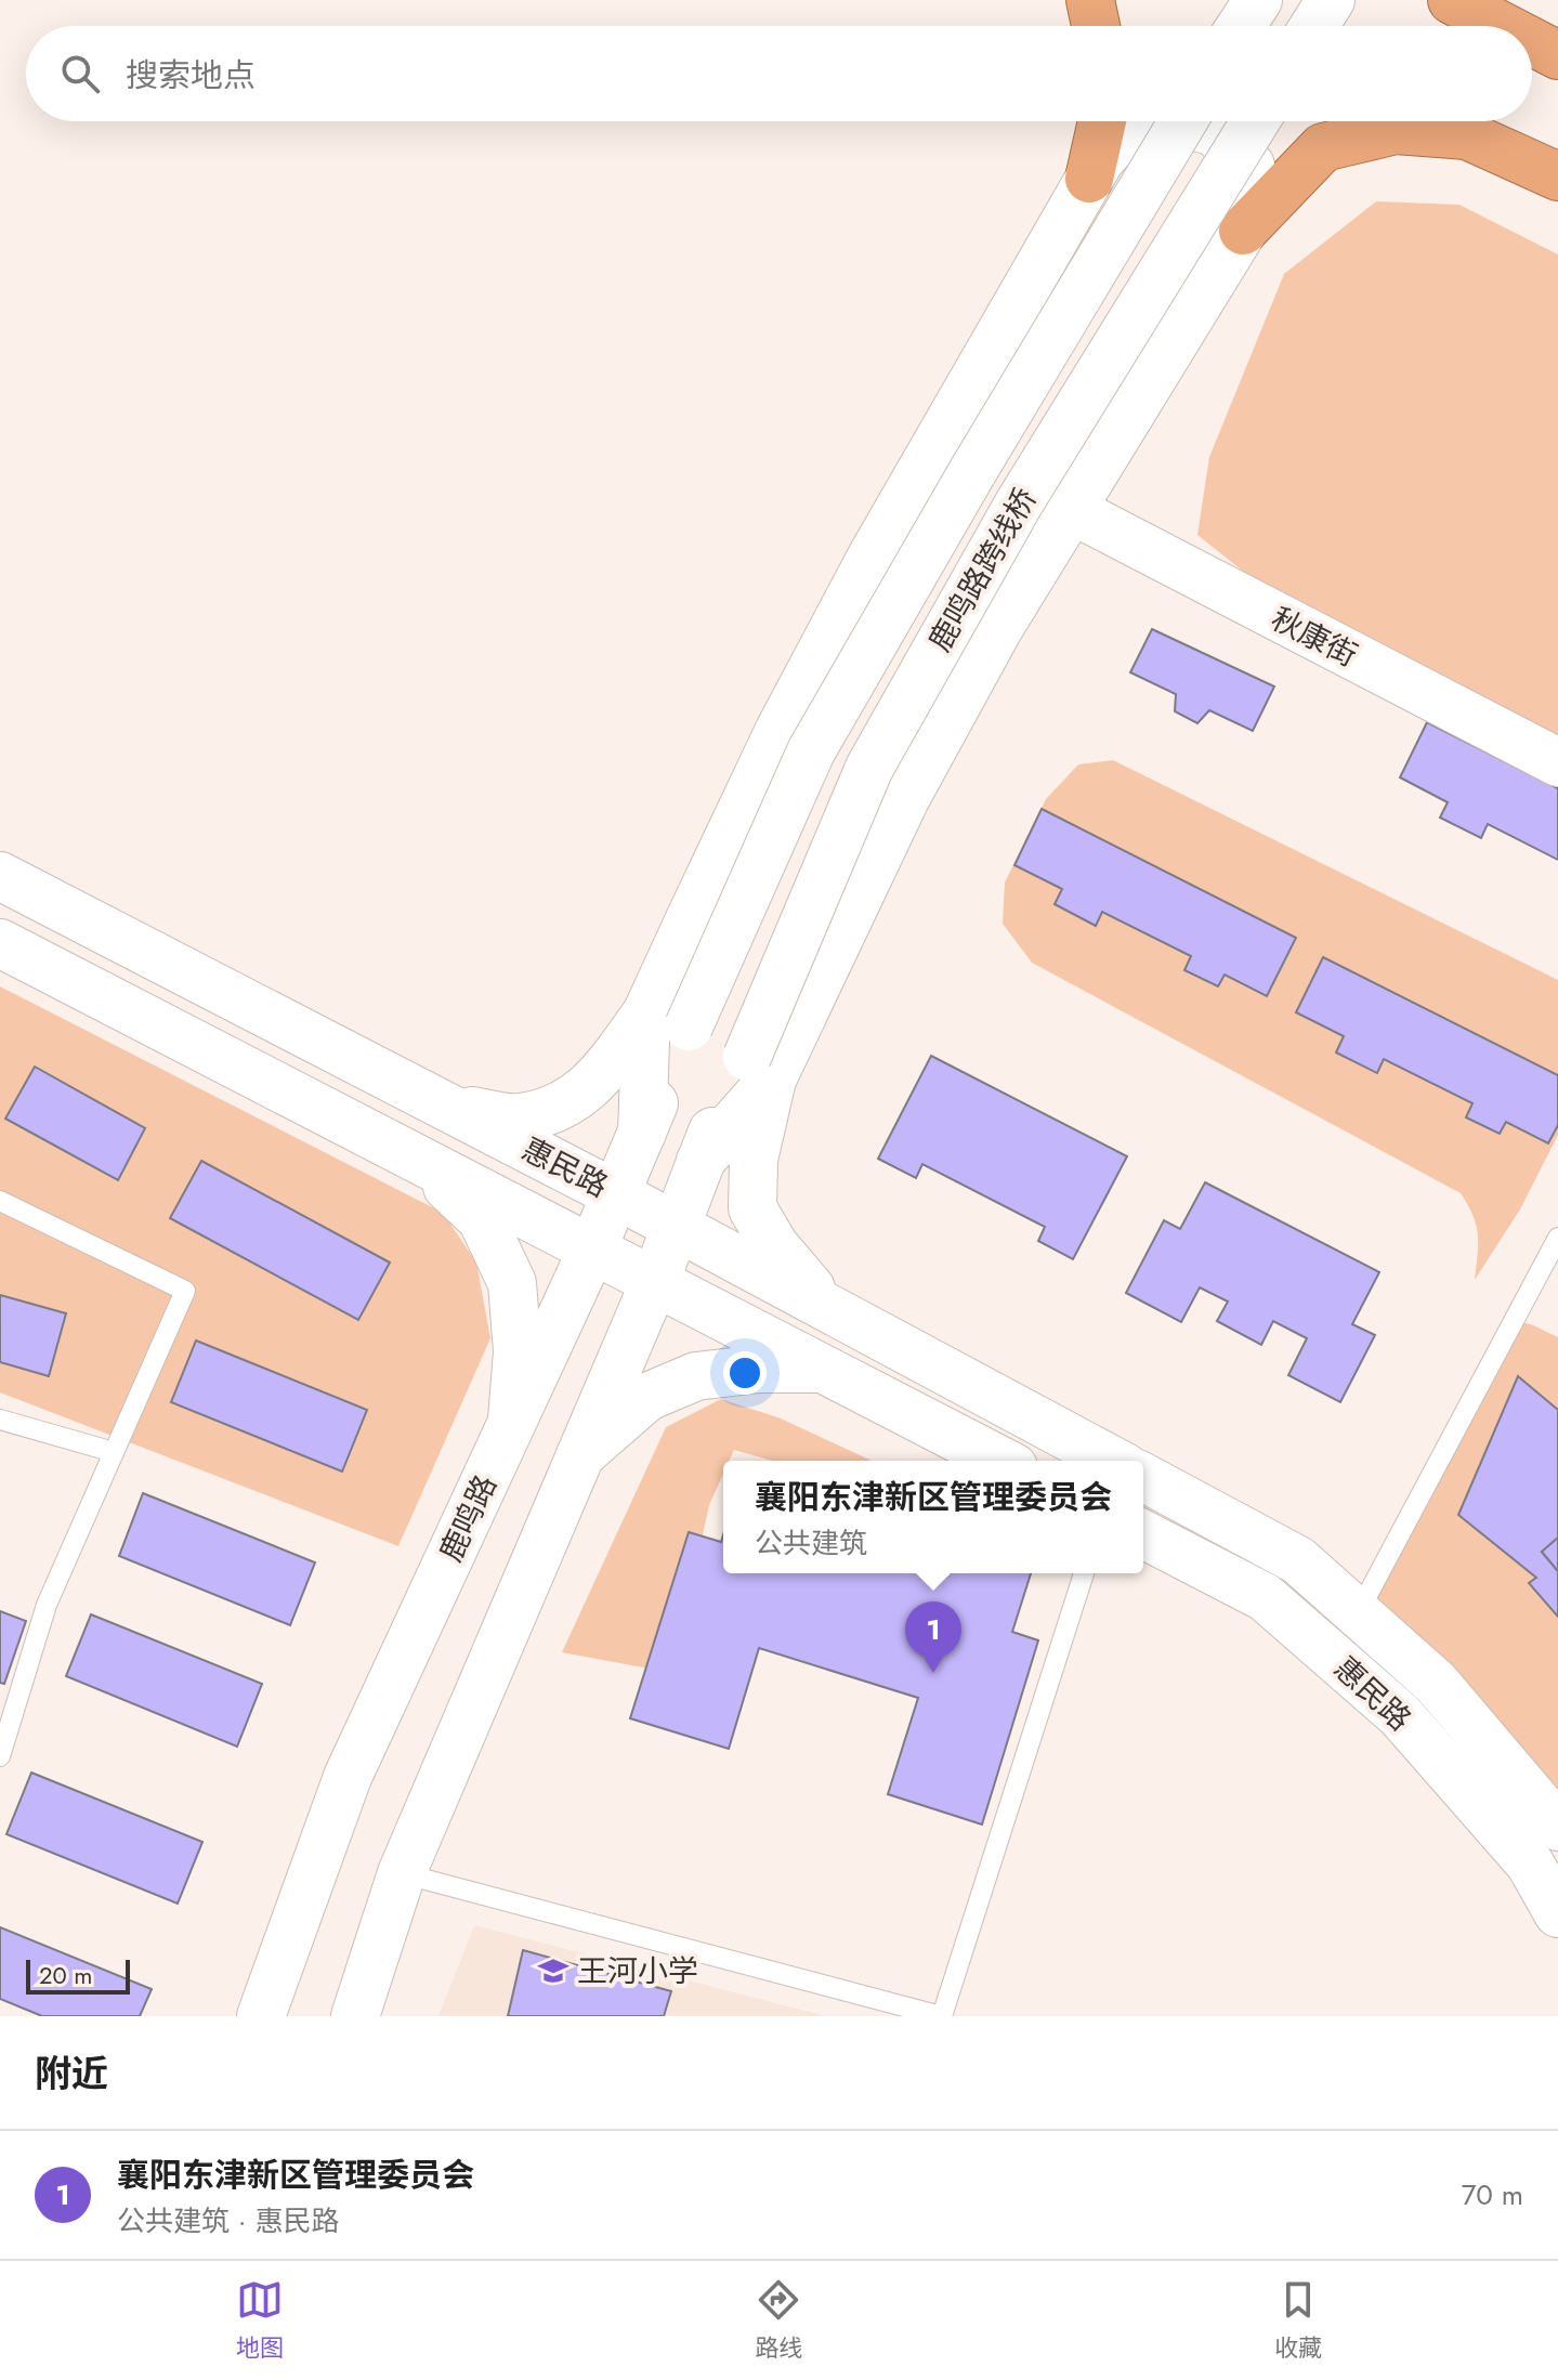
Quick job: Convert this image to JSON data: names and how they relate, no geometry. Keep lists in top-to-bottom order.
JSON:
{
  "streets": {
    "main road": [
      "鹿鸣路跨线桥",
      "秋康街",
      "惠民路",
      "鹿鸣路"
    ]
  },
  "crossings": [
    ["鹿鸣路跨线桥", "鹿鸣路"],
    ["惠民路", "鹿鸣路"]
  ],
  "places": {
    "school or university": ["王河小学"]
  },
  "scale_bar": "20 m",
  "page": {
    "search": "搜索地点",
    "popup": ["襄阳东津新区管理委员会", "公共建筑"],
    "pins": "1",
    "scale": "20 m",
    "heading": "附近",
    "list": [
      {
        "mark": "1",
        "name": "襄阳东津新区管理委员会",
        "note": "公共建筑 · 惠民路",
        "value": "70 m"
      }
    ],
    "nav": ["地图", "路线", "收藏"]
  }
}
